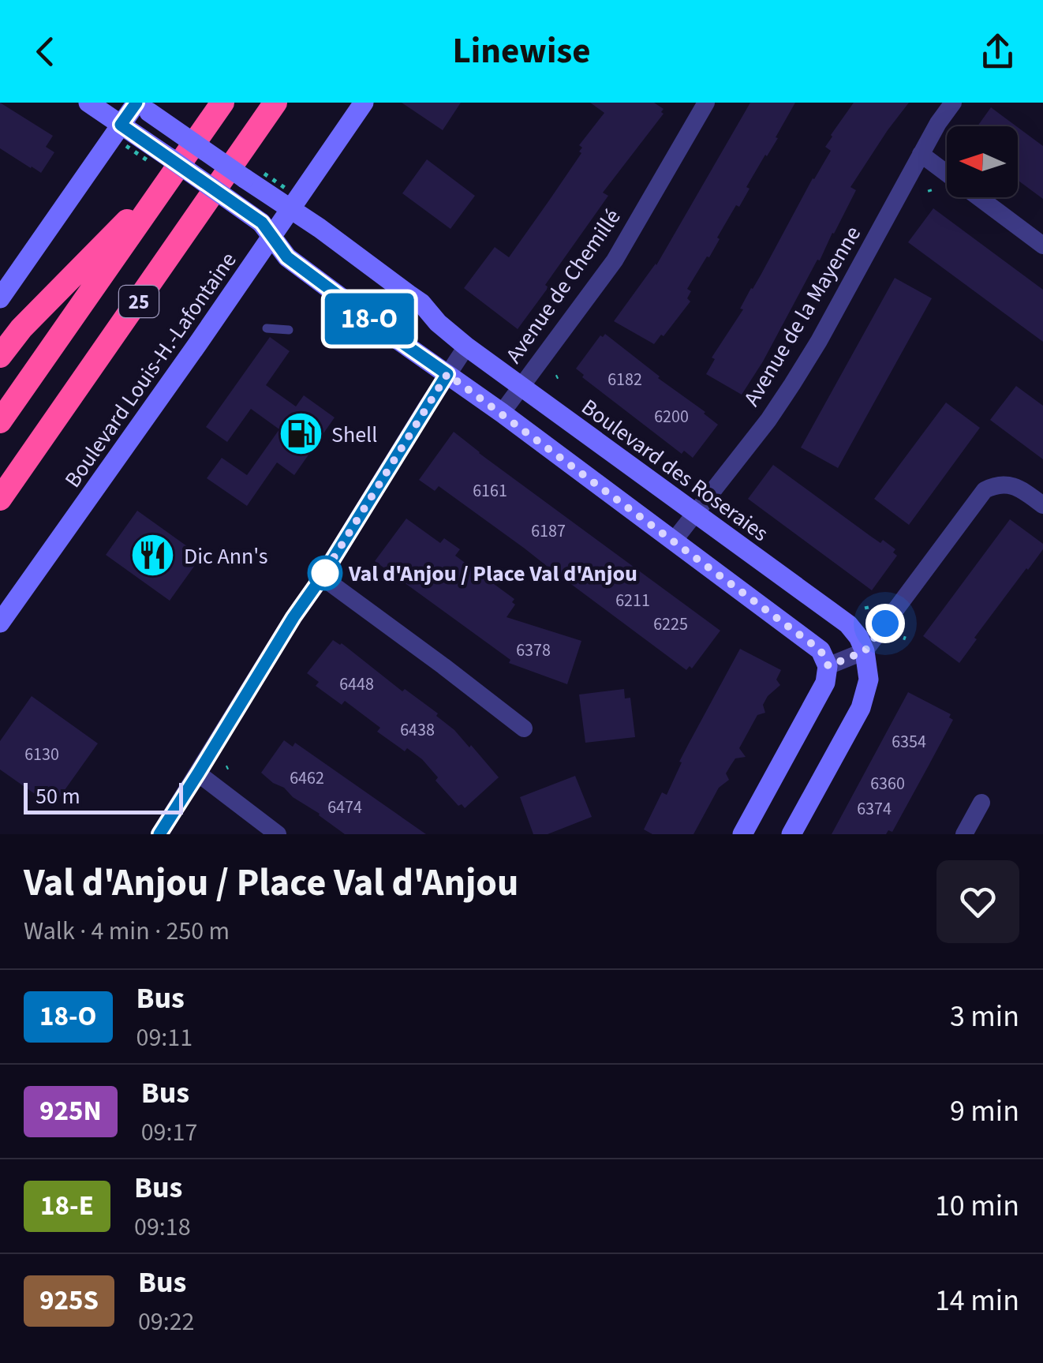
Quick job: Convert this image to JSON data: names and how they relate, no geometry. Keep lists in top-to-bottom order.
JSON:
{
  "streets": {
    "highway": ["25"],
    "street": [
      "Avenue de Chemillé",
      "Avenue de la Mayenne",
      "Boulevard Louis-H.-Lafontaine",
      "Boulevard des Roseraies"
    ]
  },
  "crossings": [
    ["Avenue de Chemillé", "Boulevard des Roseraies"],
    ["Avenue de la Mayenne", "Boulevard des Roseraies"],
    ["Boulevard Louis-H.-Lafontaine", "Boulevard des Roseraies"]
  ],
  "places": {
    "fuel station": ["Shell"],
    "restaurant": ["Dic Ann's"],
    "other": ["Val d'Anjou / Place Val d'Anjou"]
  },
  "lines": ["bus line 18-O"],
  "house_numbers": [
    "6182",
    "6200",
    "6161",
    "6187",
    "6211",
    "6225",
    "6378",
    "6448",
    "6438",
    "6354",
    "6130",
    "6462",
    "6360",
    "6474",
    "6374"
  ],
  "scale_bar": "50 m",
  "north": "left",
  "page": {
    "header": "Linewise",
    "on_map": "18-O",
    "scale": "50 m",
    "heading": ["Val d'Anjou / Place Val d'Anjou", "Walk · 4 min · 250 m"],
    "list": [
      {
        "mark": "18-O",
        "name": "Bus",
        "note": "09:11",
        "value": "3 min"
      },
      {
        "mark": "925N",
        "name": "Bus",
        "note": "09:17",
        "value": "9 min"
      },
      {
        "mark": "18-E",
        "name": "Bus",
        "note": "09:18",
        "value": "10 min"
      },
      {
        "mark": "925S",
        "name": "Bus",
        "note": "09:22",
        "value": "14 min"
      }
    ]
  }
}
